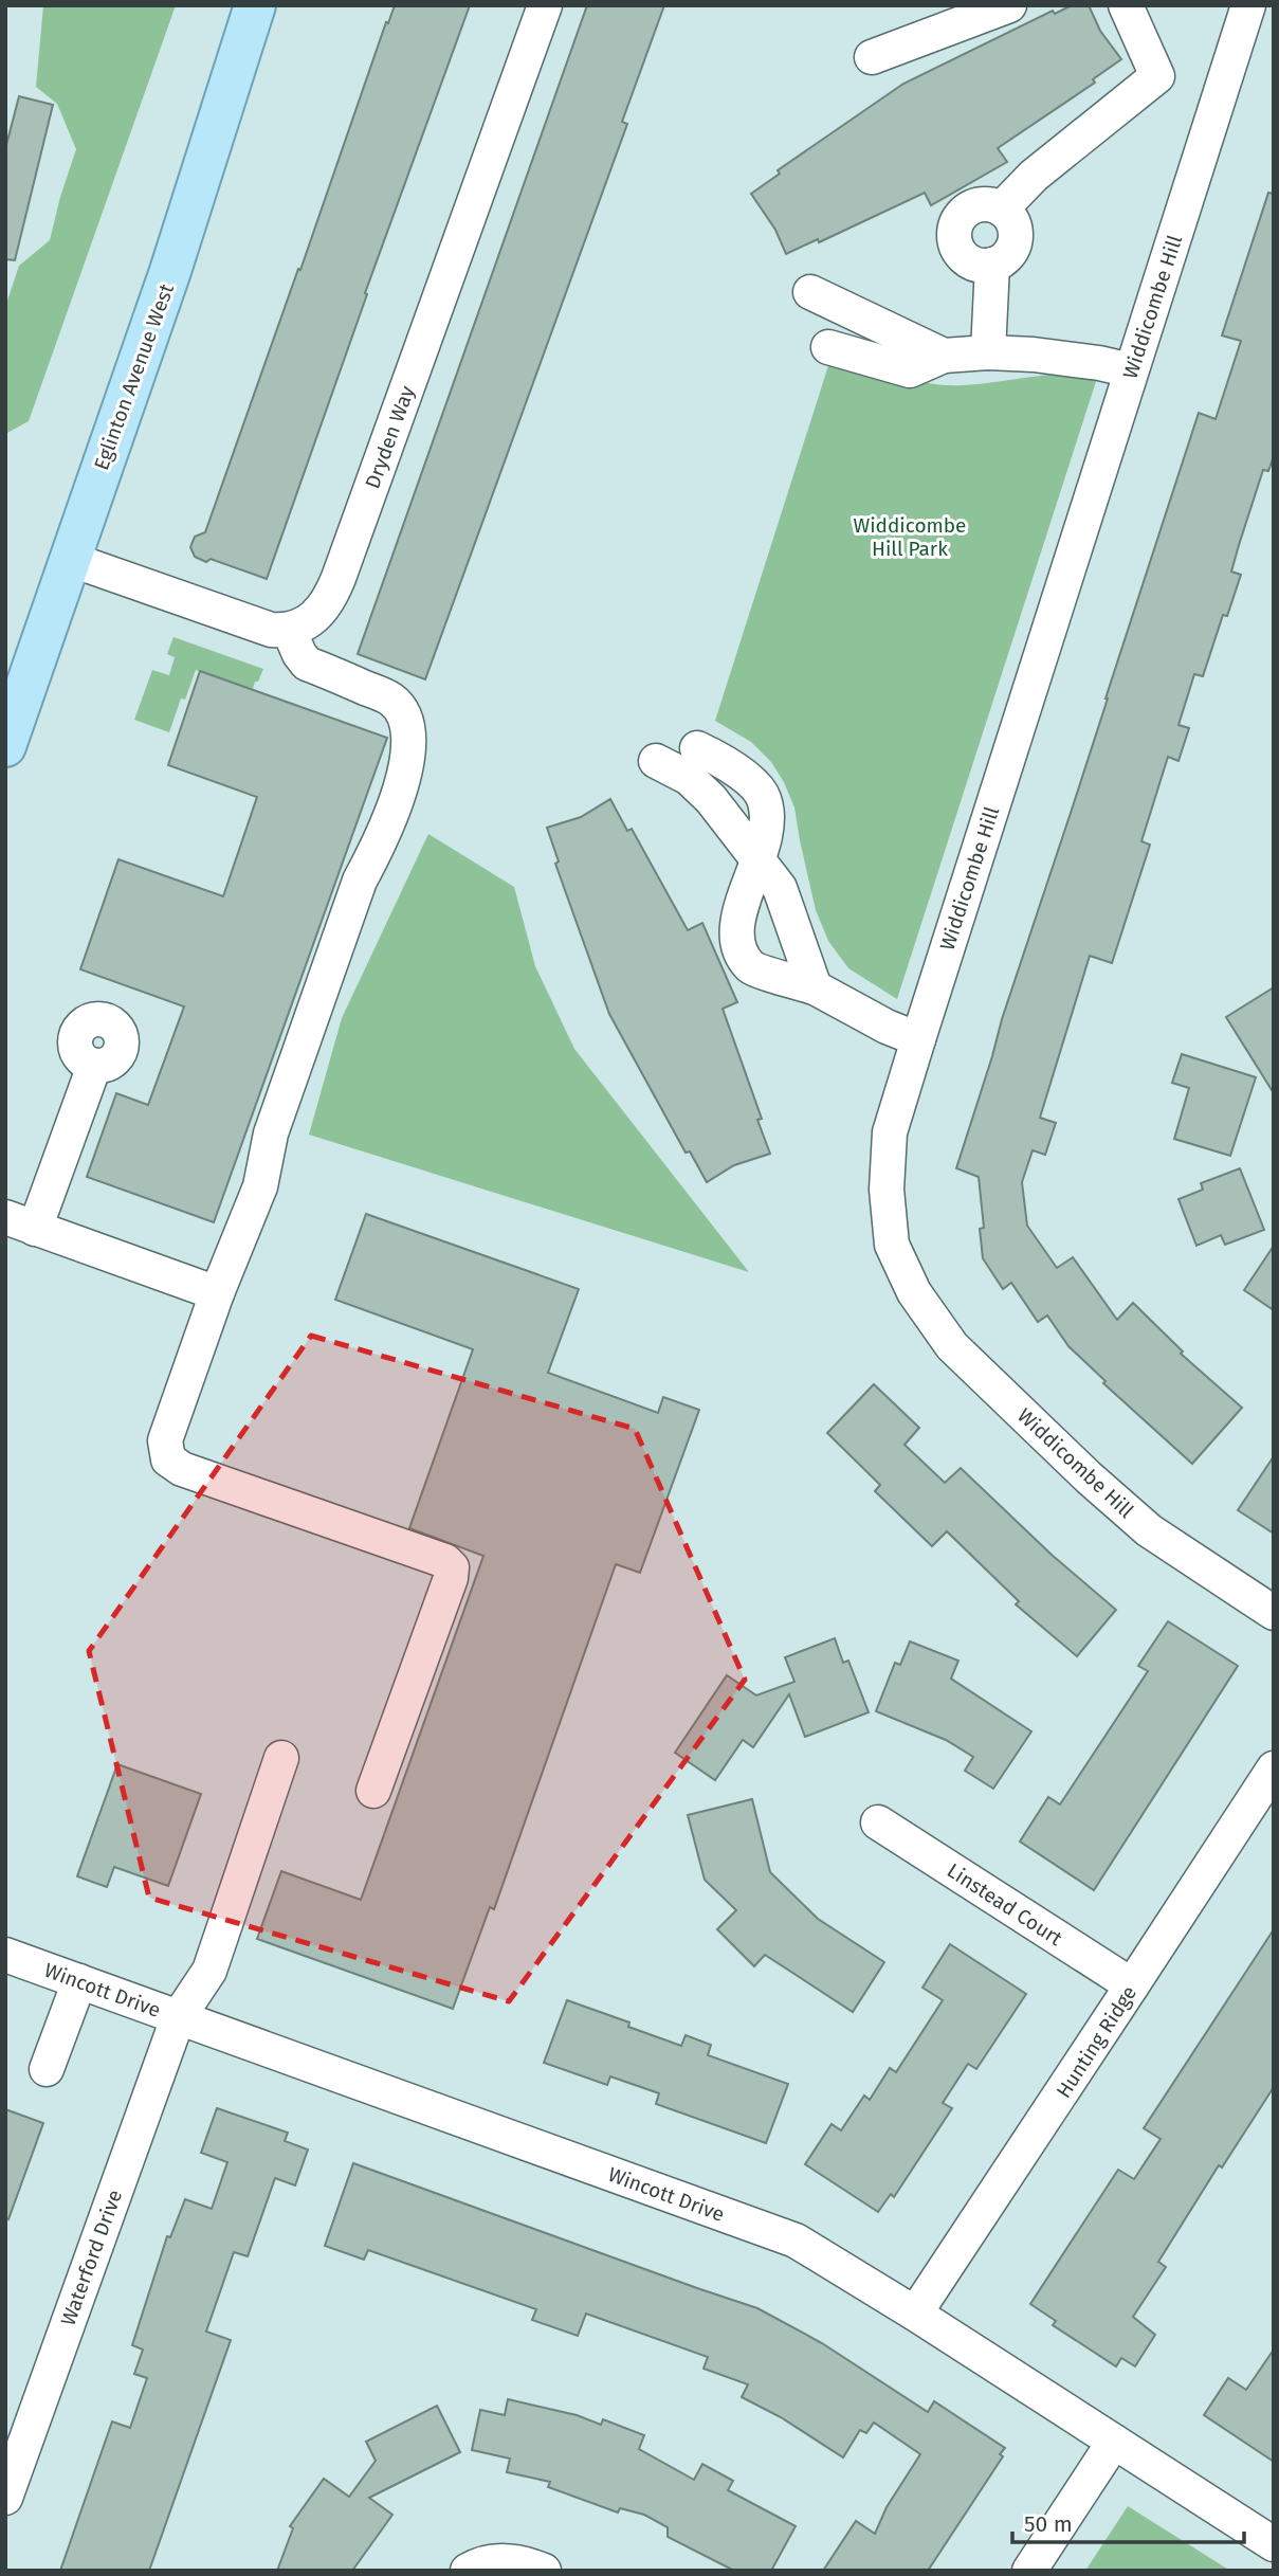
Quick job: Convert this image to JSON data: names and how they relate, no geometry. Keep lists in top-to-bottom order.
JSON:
{
  "streets": {
    "main road": ["Eglinton Avenue West"],
    "street": [
      "Widdicombe Hill",
      "Dryden Way",
      "Linstead Court",
      "Wincott Drive",
      "Hunting Ridge",
      "Waterford Drive"
    ]
  },
  "crossings": [
    ["Linstead Court", "Hunting Ridge"],
    ["Wincott Drive", "Hunting Ridge"],
    ["Wincott Drive", "Waterford Drive"]
  ],
  "parks": ["Widdicombe Hill Park"],
  "scale_bar": "50 m"
}
